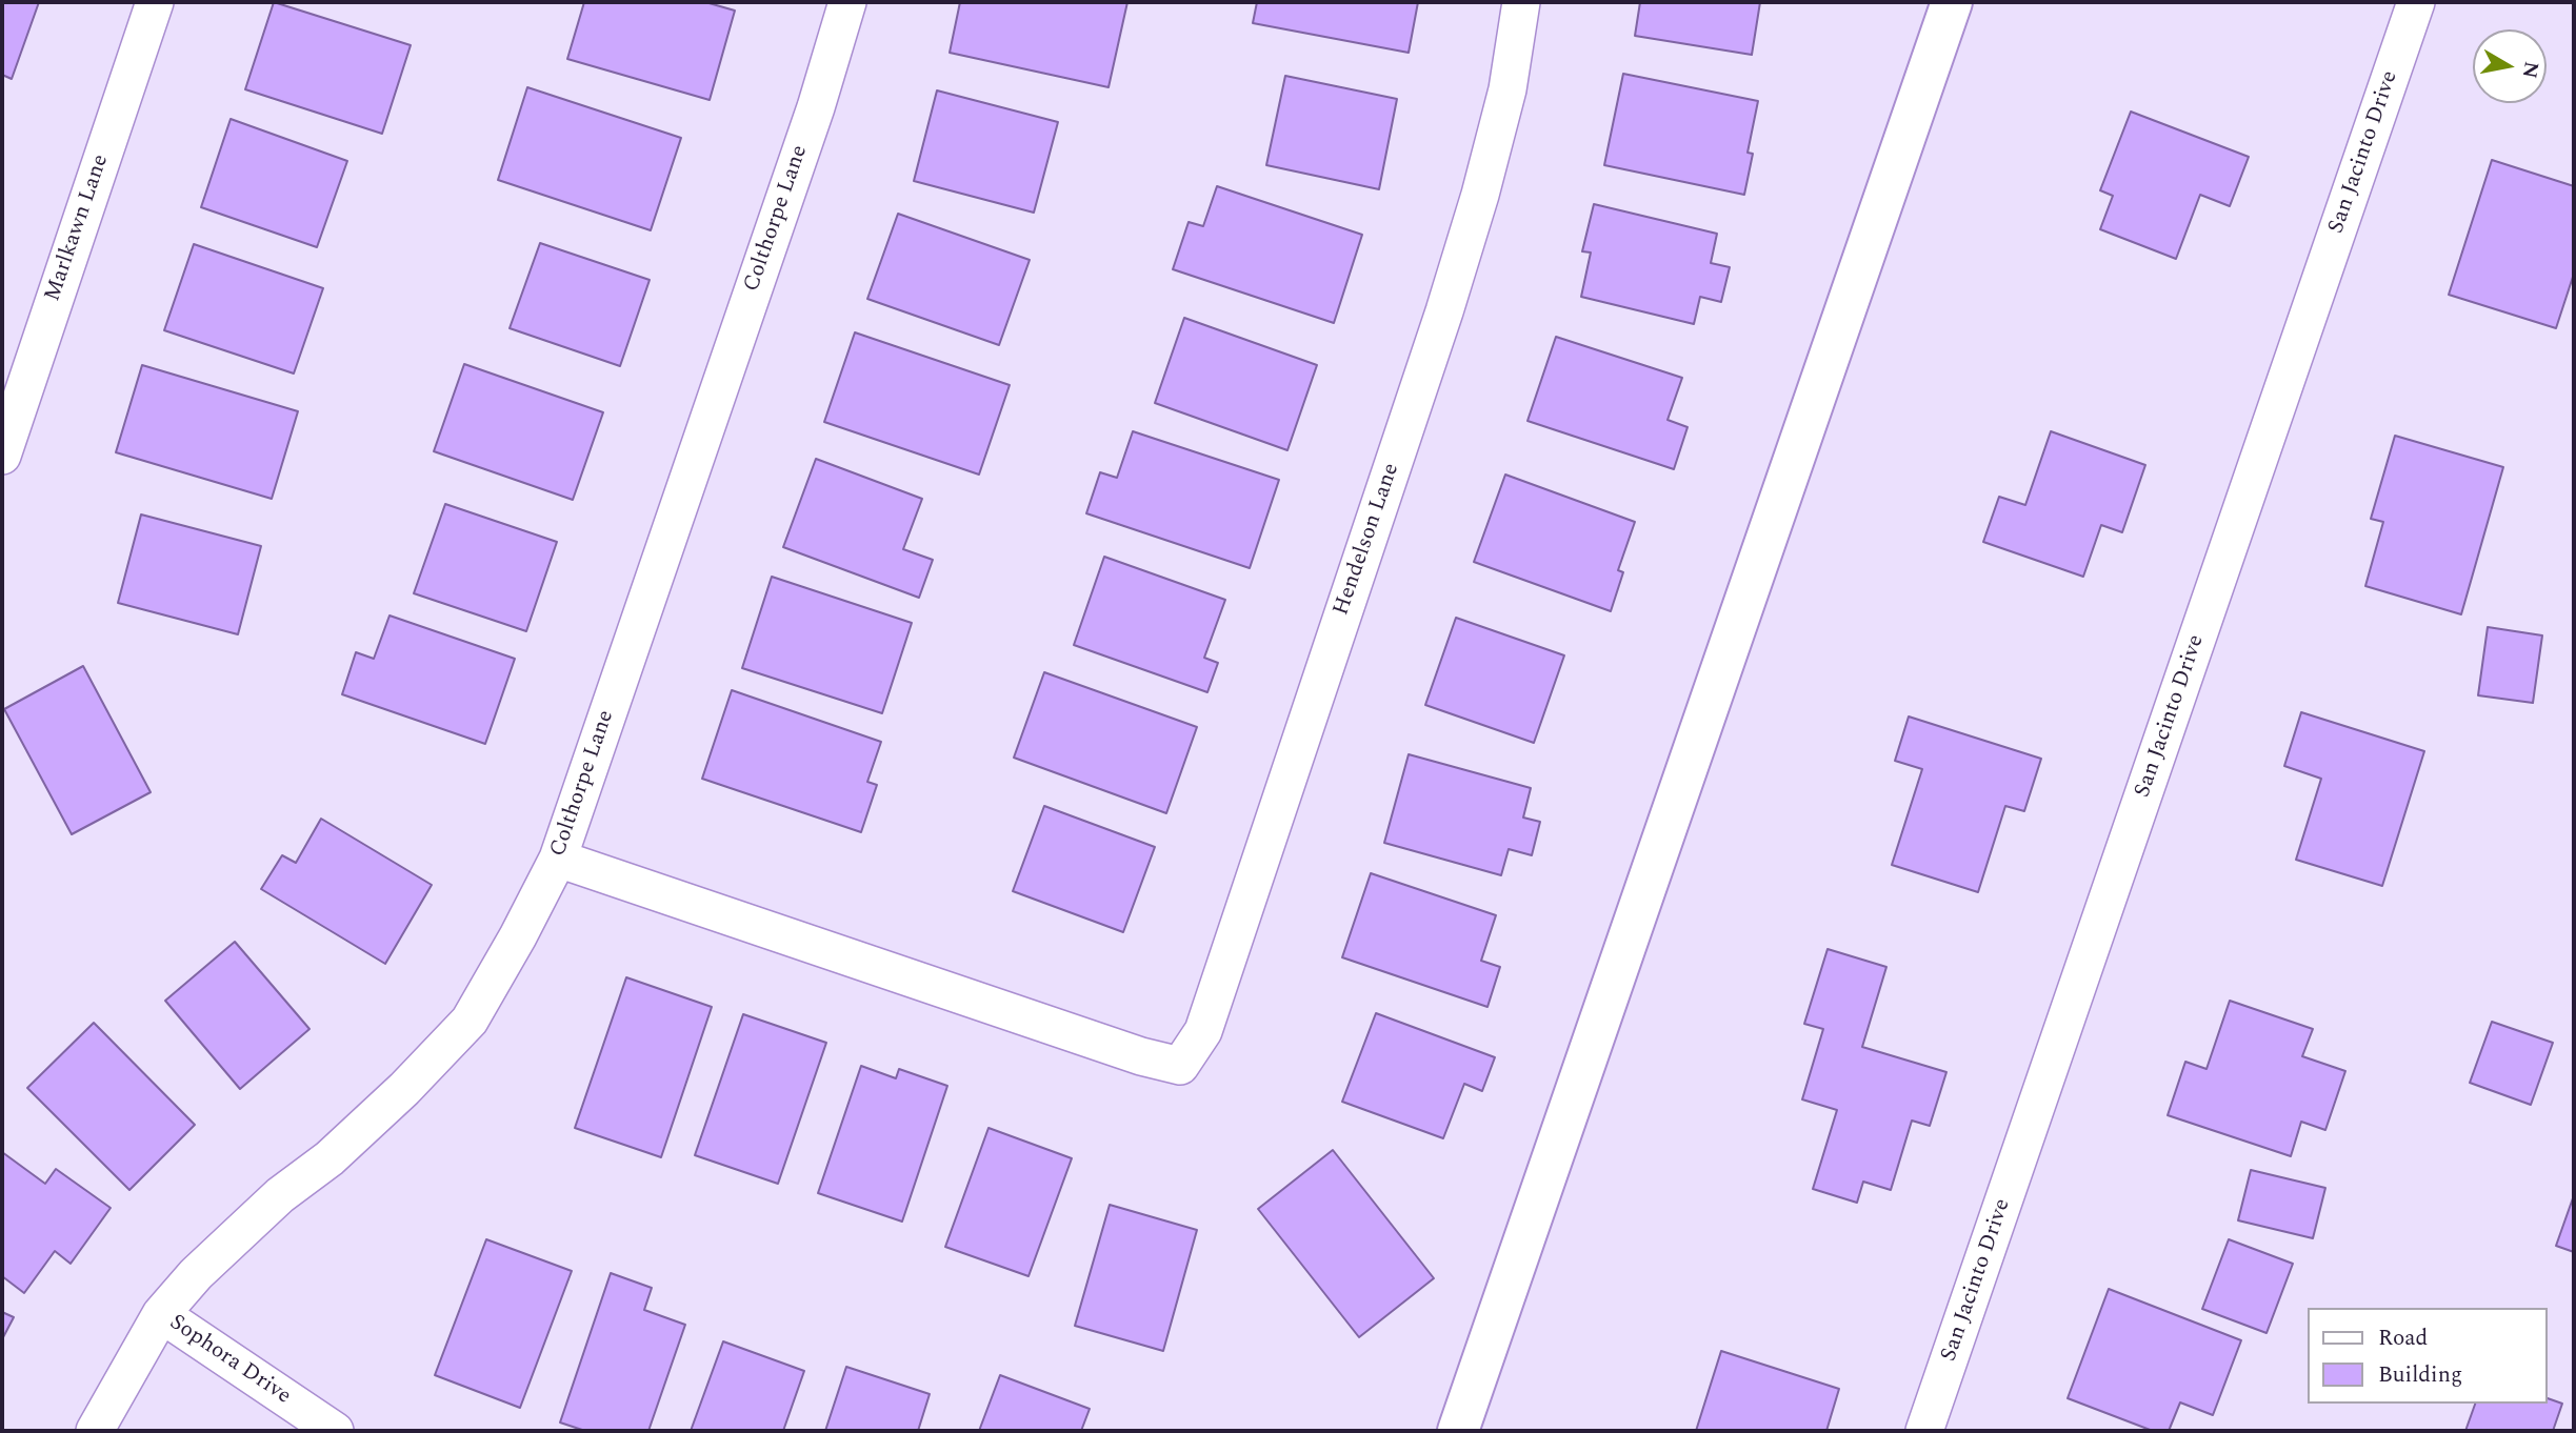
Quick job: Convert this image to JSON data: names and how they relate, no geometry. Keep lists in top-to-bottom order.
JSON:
{
  "streets": {
    "street": [
      "San Jacinto Drive",
      "Colthorpe Lane",
      "Marlkawn Lane",
      "Hendelson Lane",
      "Sophora Drive"
    ]
  },
  "crossings": [
    ["Colthorpe Lane", "Hendelson Lane"],
    ["Colthorpe Lane", "Sophora Drive"]
  ],
  "legend": ["Road", "Building"],
  "north": "right"
}
